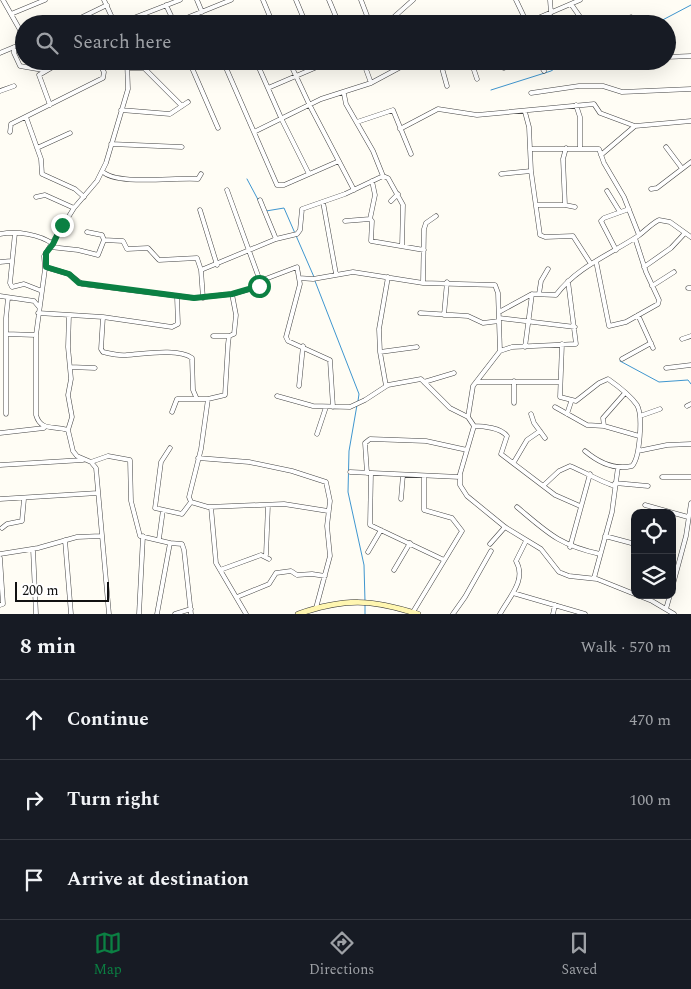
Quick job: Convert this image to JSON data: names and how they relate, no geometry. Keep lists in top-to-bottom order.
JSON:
{
  "scale_bar": "200 m",
  "page": {
    "search": "Search here",
    "scale": "200 m",
    "heading": ["8 min", "Walk · 570 m"],
    "list": [
      ["Continue", "470 m"],
      ["Turn right", "100 m"],
      "Arrive at destination"
    ],
    "nav": ["Map", "Directions", "Saved"]
  }
}
